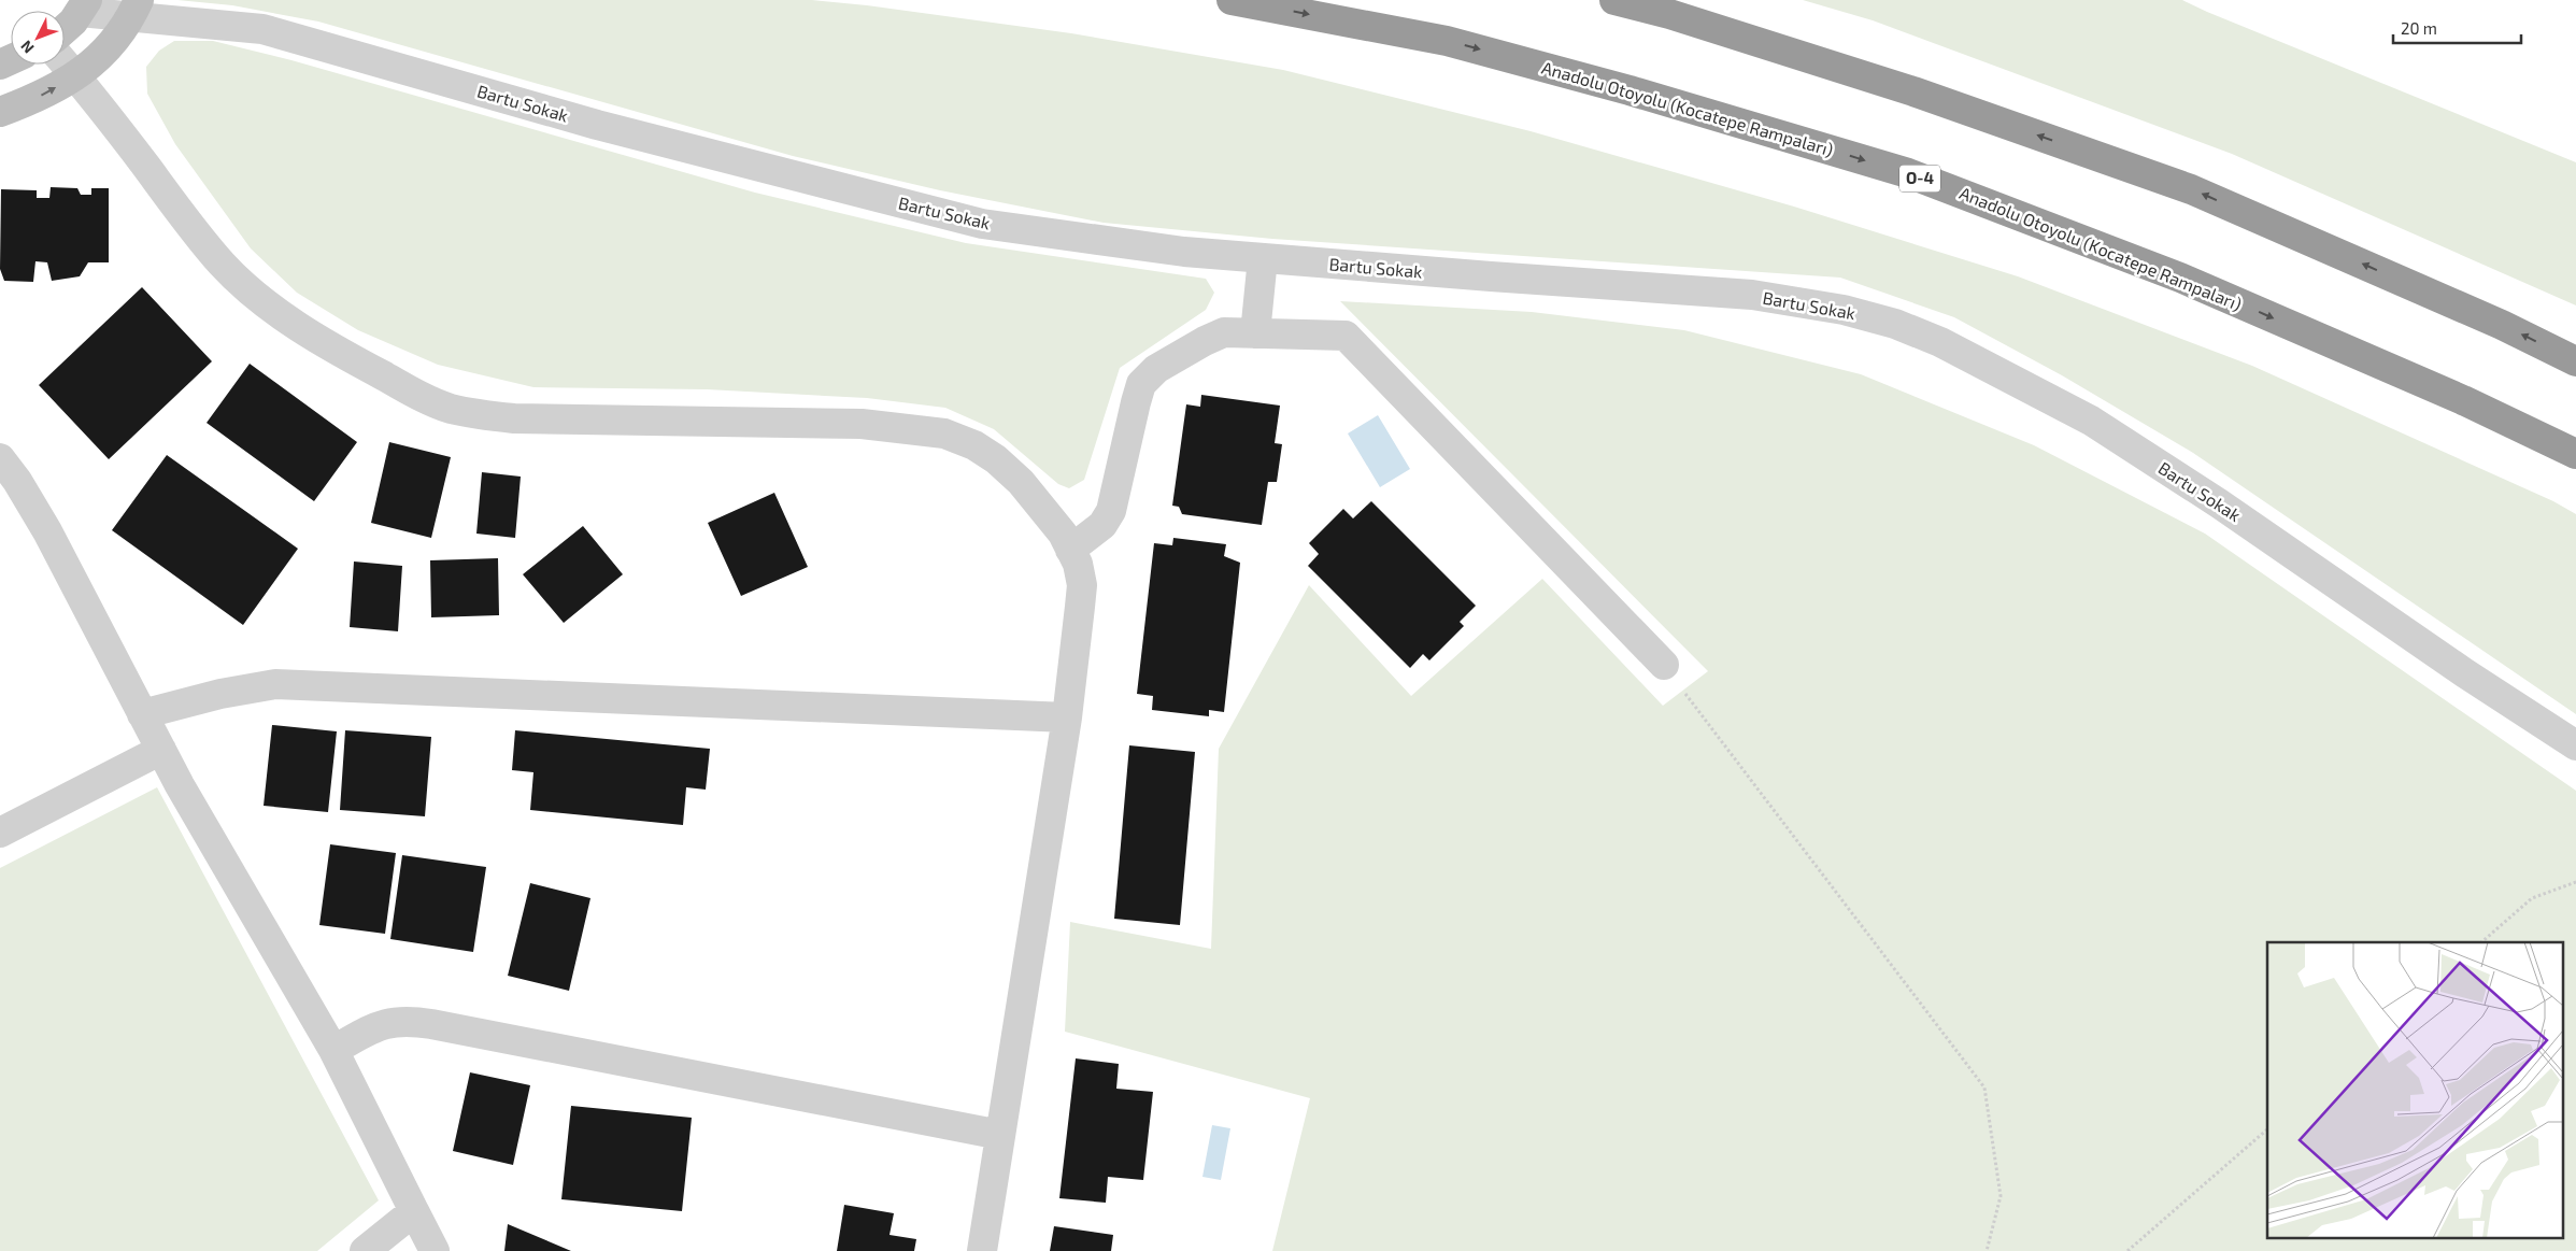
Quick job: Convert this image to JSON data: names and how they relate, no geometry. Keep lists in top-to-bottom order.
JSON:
{
  "streets": {
    "highway": ["Anadolu Otoyolu (Kocatepe Rampaları)", "O-4"],
    "street": ["Bartu Sokak"]
  },
  "scale_bar": "20 m",
  "north": "bottom left"
}
